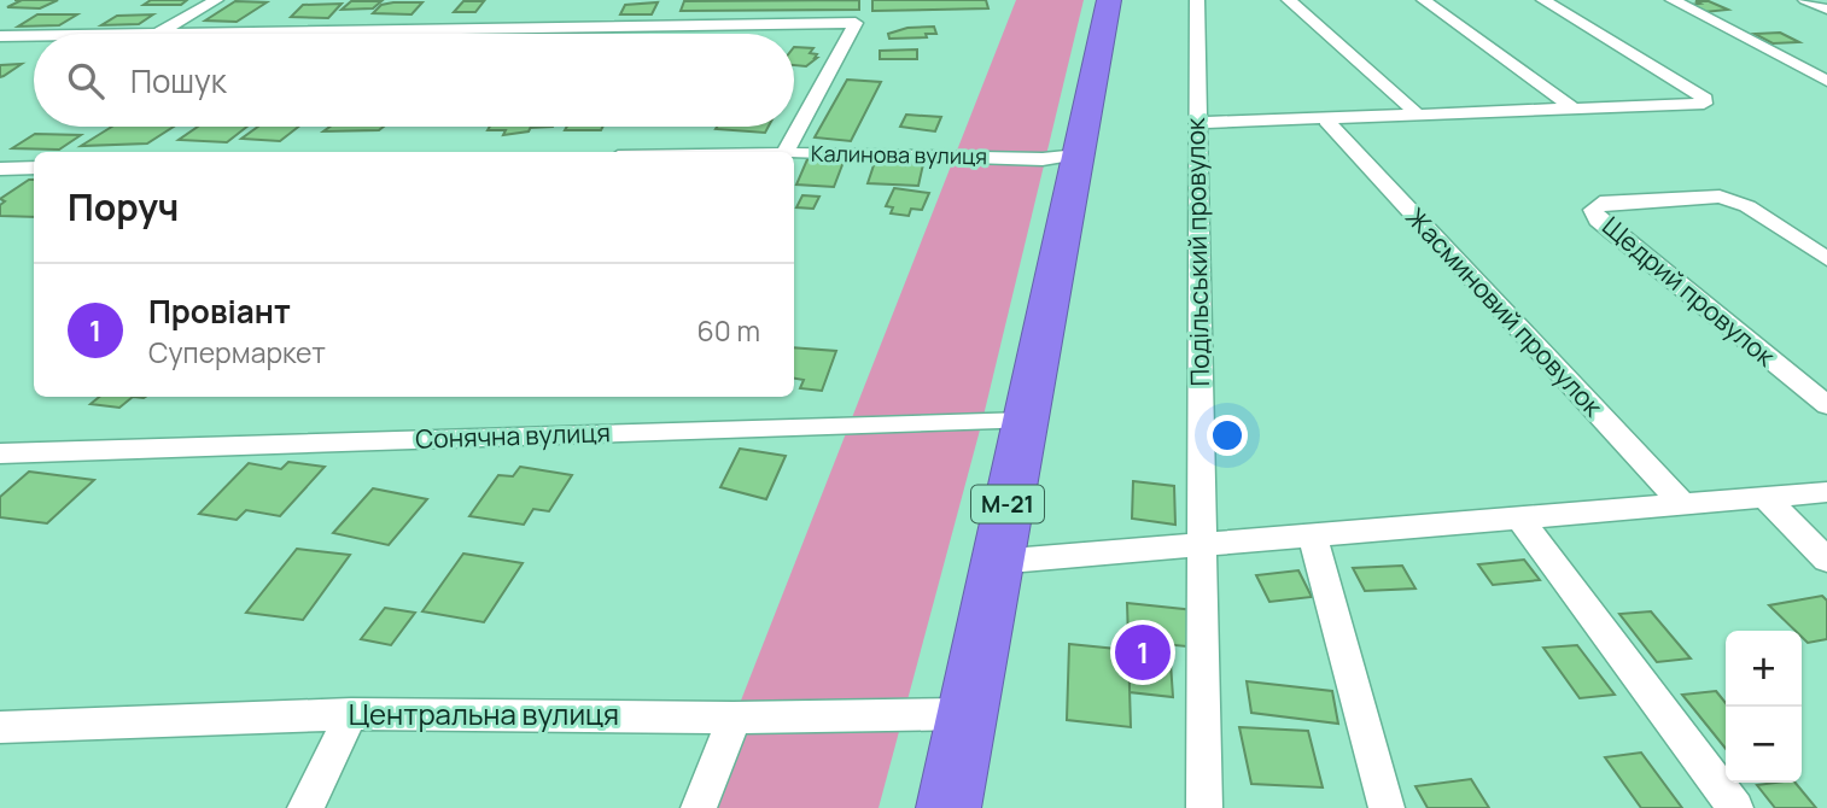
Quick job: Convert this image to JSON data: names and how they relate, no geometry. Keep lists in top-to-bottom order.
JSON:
{
  "streets": {
    "highway": ["М-21"],
    "street": [
      "Калинова вулиця",
      "Подільський провулок",
      "Щедрий провулок",
      "Жасминовий провулок",
      "Сонячна вулиця",
      "Центральна вулиця"
    ]
  },
  "crossings": [
    ["Калинова вулиця", "М-21"],
    ["Сонячна вулиця", "М-21"],
    ["М-21", "Центральна вулиця"]
  ],
  "page": {
    "search": "Пошук",
    "heading": "Поруч",
    "list": [
      {
        "mark": "1",
        "name": "Провіант",
        "note": "Супермаркет",
        "value": "60 m"
      }
    ],
    "pins": "1",
    "map_buttons": ["+", "−"]
  }
}
